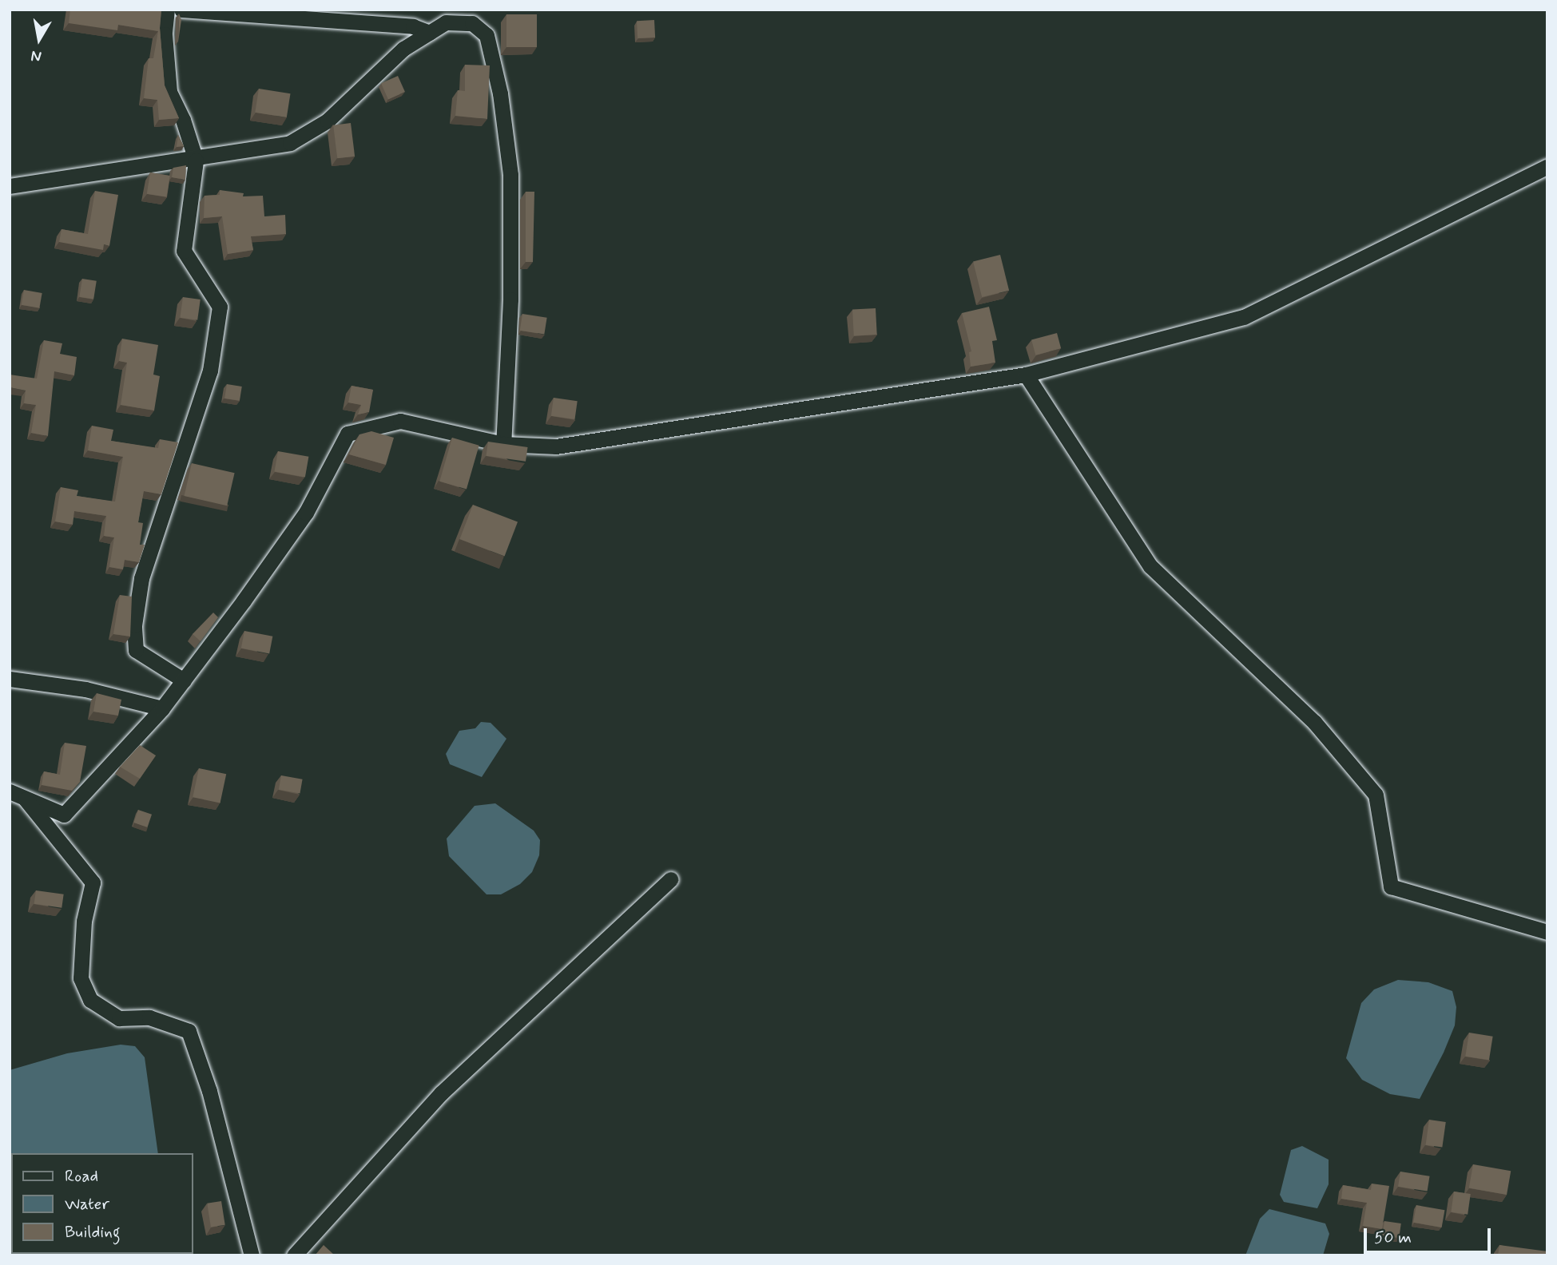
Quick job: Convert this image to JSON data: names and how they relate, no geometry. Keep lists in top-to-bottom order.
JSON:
{
  "legend": ["Road", "Water", "Building"],
  "scale_bar": "50 m",
  "north": "bottom"
}
